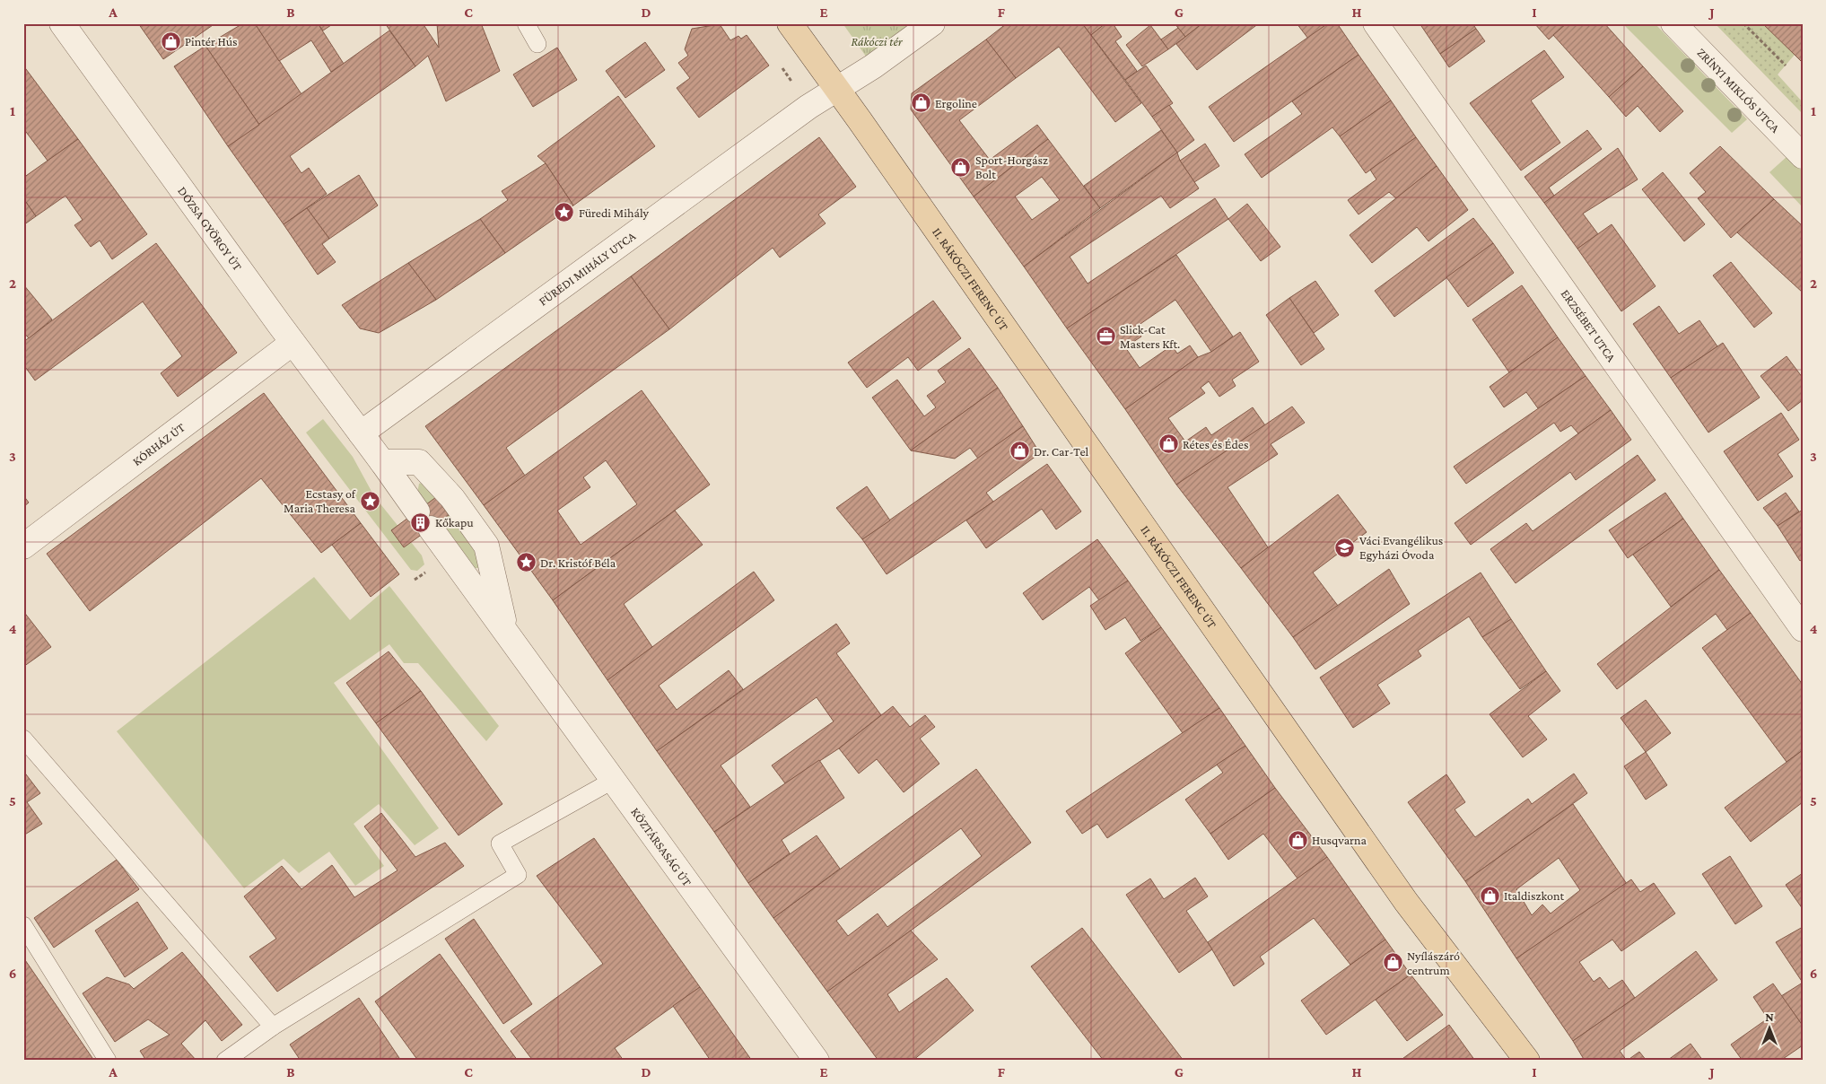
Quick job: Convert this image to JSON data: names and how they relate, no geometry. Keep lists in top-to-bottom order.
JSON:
{
  "streets": {
    "main road": ["II. RÁKÓCZI FERENC ÚT"],
    "street": [
      "ZRÍNYI MIKLÓS UTCA",
      "DÓZSA GYÖRGY ÚT",
      "FÜREDI MIHÁLY UTCA",
      "ERZSÉBET UTCA",
      "KÓRHÁZ ÚT",
      "KÖZTÁRSASÁG ÚT"
    ]
  },
  "crossings": [
    ["DÓZSA GYÖRGY ÚT", "FÜREDI MIHÁLY UTCA"],
    ["DÓZSA GYÖRGY ÚT", "KÓRHÁZ ÚT"],
    ["DÓZSA GYÖRGY ÚT", "KÖZTÁRSASÁG ÚT"],
    ["FÜREDI MIHÁLY UTCA", "II. RÁKÓCZI FERENC ÚT"],
    ["FÜREDI MIHÁLY UTCA", "KÖZTÁRSASÁG ÚT"]
  ],
  "parks": ["Rákóczi tér"],
  "places": {
    "shop": [
      "Pintér Hús",
      "Ergoline",
      "Sport-Horgász Bolt",
      "Rétes és Édes",
      "Dr. Car-Tel",
      "Husqvarna",
      "Italdiszkont",
      "Nyílászáró centrum"
    ],
    "place": ["Füredi Mihály", "Ecstasy of Maria Theresa", "Dr. Kristóf Béla"],
    "office": ["Slick-Cat Masters Kft."],
    "building": ["Kőkapu"],
    "school or university": ["Váci Evangélikus Egyházi Óvoda"]
  },
  "north": "top",
  "grid": {
    "columns": [
      "A",
      "B",
      "C",
      "D",
      "E",
      "F",
      "G",
      "H",
      "I",
      "J"
    ],
    "rows": [
      "1",
      "2",
      "3",
      "4",
      "5",
      "6"
    ]
  }
}
